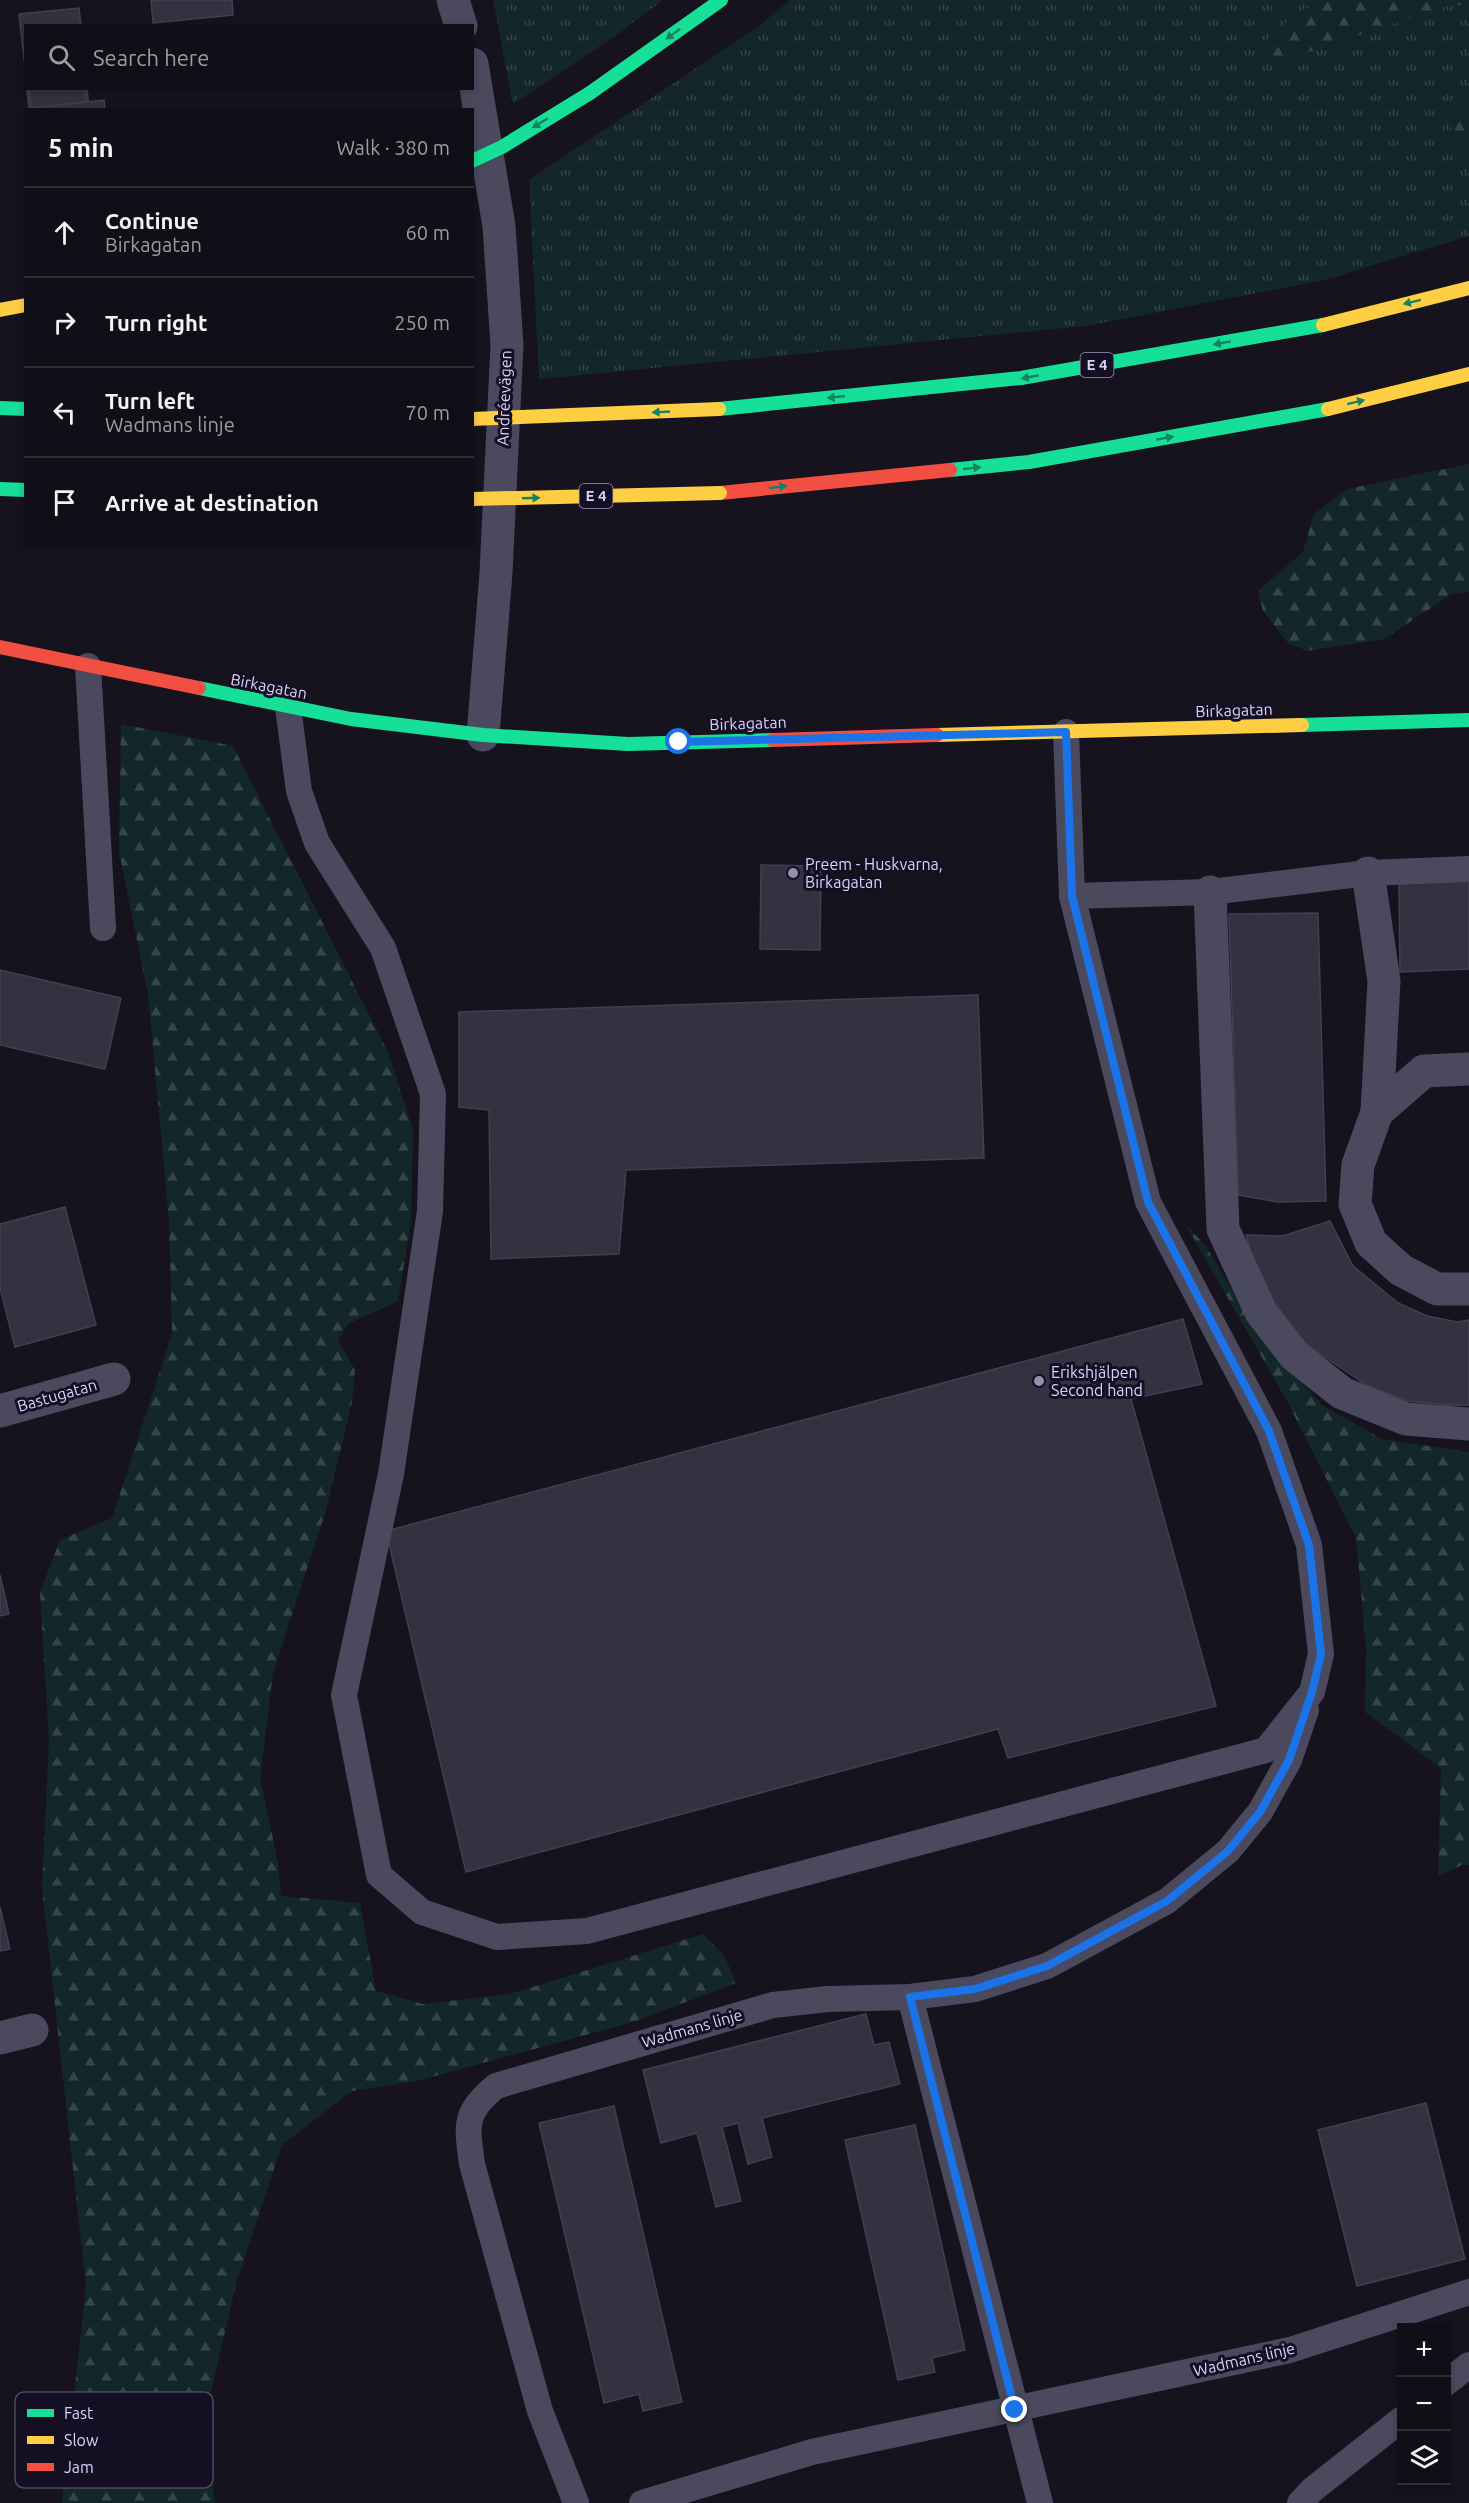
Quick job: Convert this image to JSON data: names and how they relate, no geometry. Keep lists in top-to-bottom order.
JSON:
{
  "streets": {
    "main road": ["E 4", "Birkagatan"],
    "street": ["Andréevägen", "Bastugatan"],
    "lane": ["Wadmans linje"]
  },
  "crossings": [
    ["Andréevägen", "Birkagatan"],
    ["Birkagatan", "Wadmans linje"]
  ],
  "places": ["Preem - Huskvarna, Birkagatan", "Erikshjälpen Second hand"],
  "legend": ["Fast", "Slow", "Jam"],
  "page": {
    "search": "Search here",
    "heading": ["5 min", "Walk · 380 m"],
    "list": [
      ["Continue", "Birkagatan", "60 m"],
      ["Turn right", "250 m"],
      ["Turn left", "Wadmans linje", "70 m"],
      "Arrive at destination"
    ],
    "map_buttons": ["+", "−"]
  }
}
